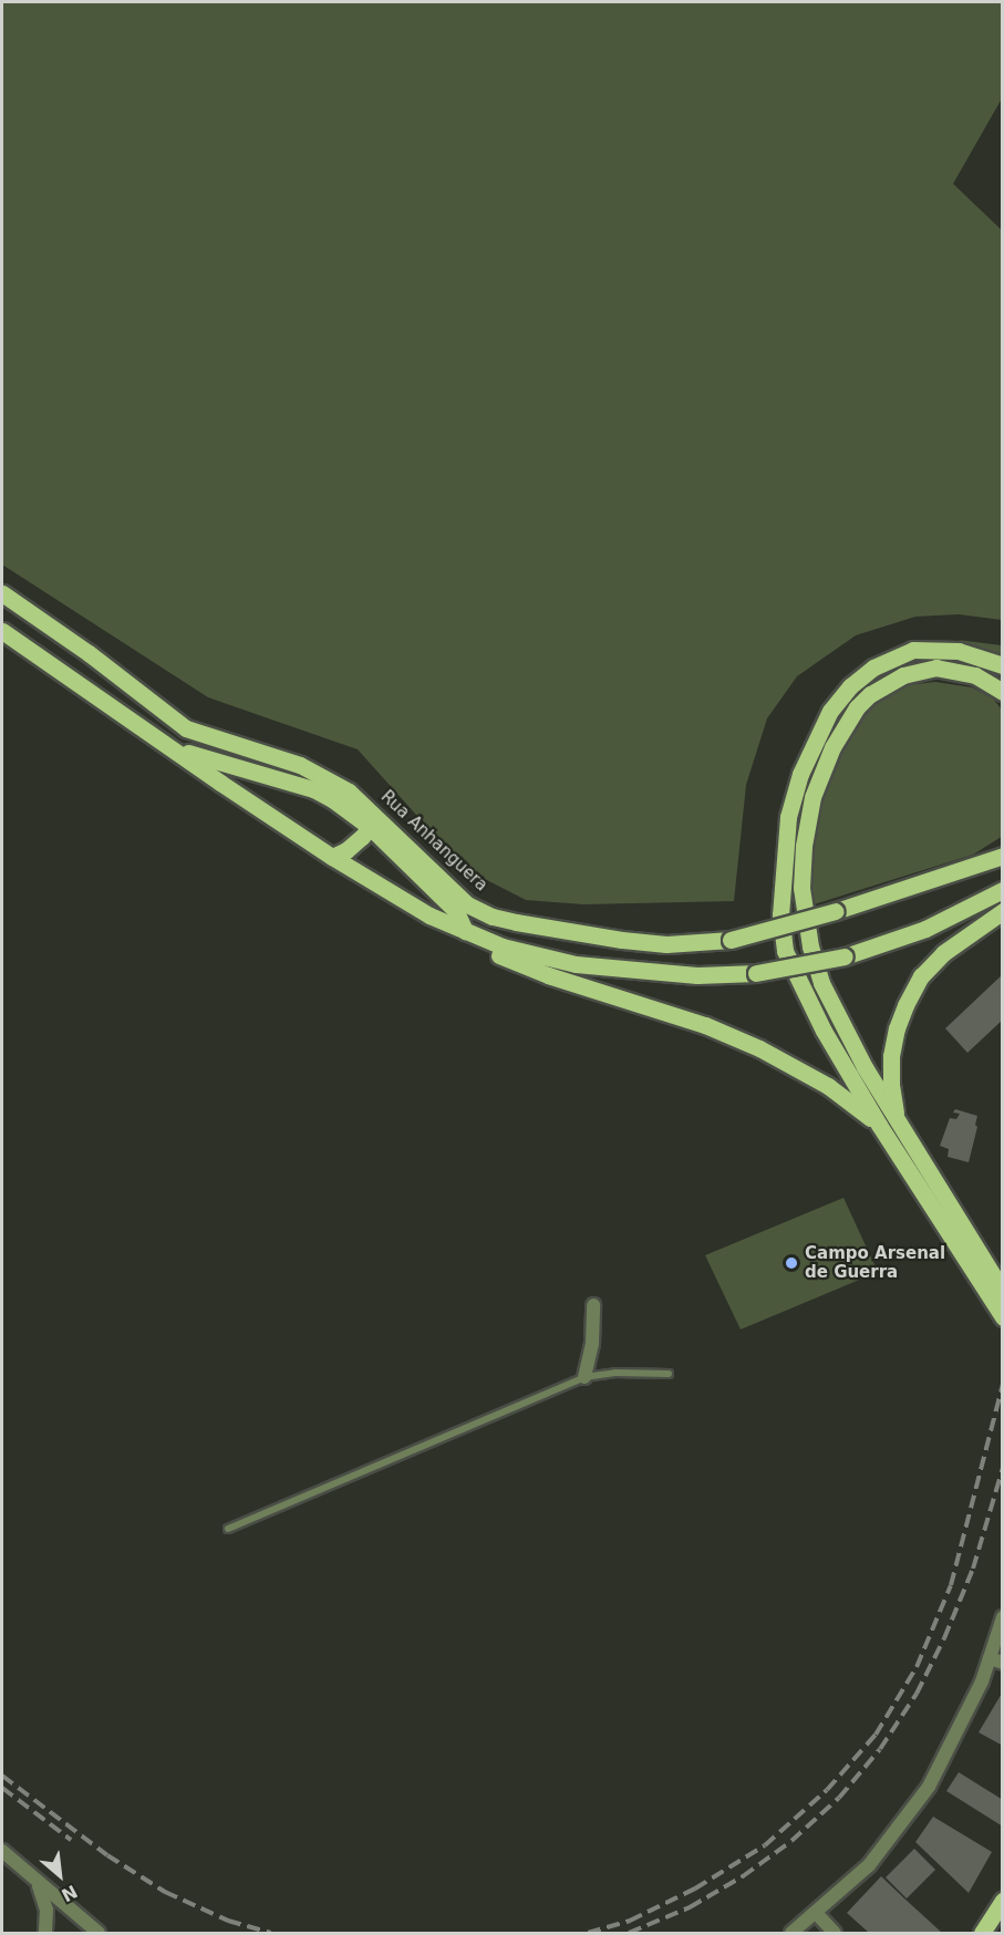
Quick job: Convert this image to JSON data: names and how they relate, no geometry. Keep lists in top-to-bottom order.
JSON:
{
  "streets": {
    "main road": ["Rua Anhanguera"]
  },
  "places": ["Campo Arsenal de Guerra"],
  "north": "bottom right"
}
